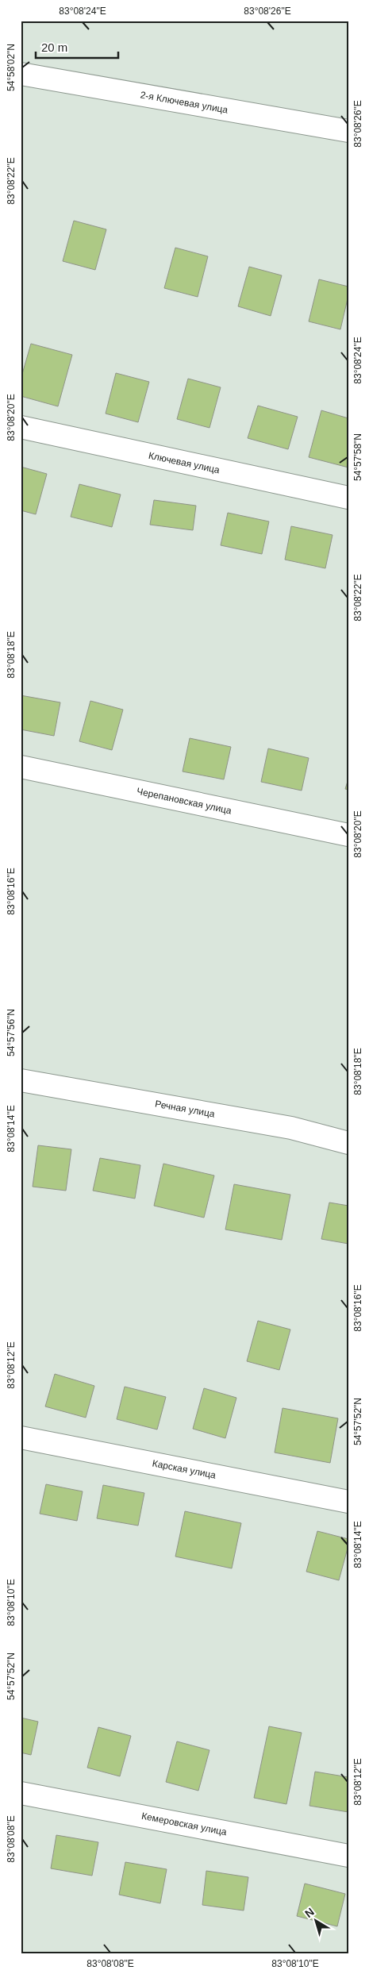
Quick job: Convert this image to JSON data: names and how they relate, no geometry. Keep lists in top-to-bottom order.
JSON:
{
  "streets": {
    "street": [
      "2-я Ключевая улица",
      "Ключевая улица",
      "Черепановская улица",
      "Речная улица",
      "Карская улица",
      "Кемеровская улица"
    ]
  },
  "scale_bar": "20 m",
  "north": "top left",
  "coordinates": [
    "83°08'24\"E",
    "83°08'26\"E",
    "54°58'02\"N",
    "83°08'22\"E",
    "83°08'20\"E",
    "54°57'58\"N",
    "83°08'18\"E",
    "83°08'16\"E",
    "54°57'56\"N",
    "83°08'14\"E",
    "83°08'12\"E",
    "54°57'52\"N",
    "83°08'10\"E",
    "83°08'08\"E"
  ]
}
